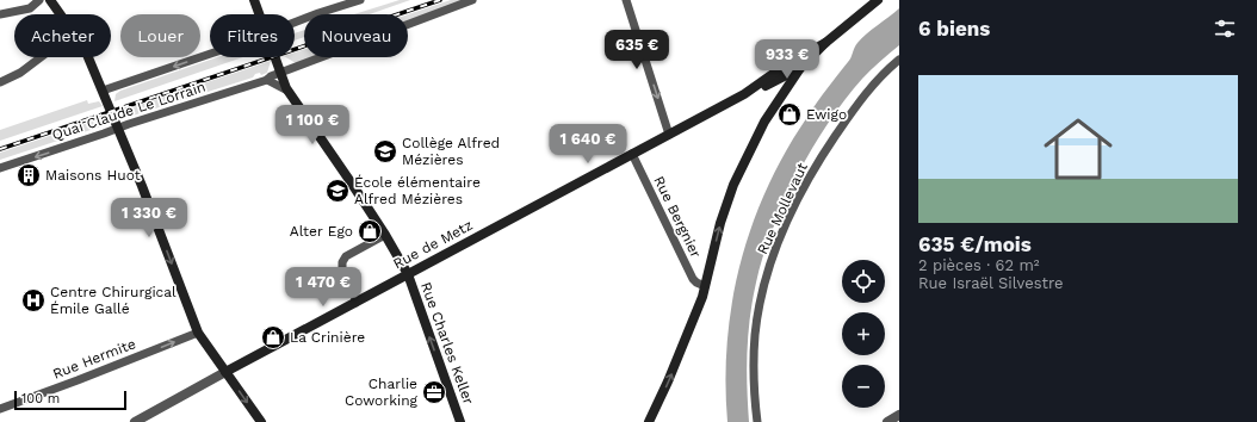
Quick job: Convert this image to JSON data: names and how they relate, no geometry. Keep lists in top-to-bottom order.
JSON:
{
  "streets": {
    "main road": ["Rue de Metz", "Rue Charles Keller"],
    "street": [
      "Quai Claude Le Lorrain",
      "Rue Mollevaut",
      "Rue Bergnier",
      "Rue Hermite"
    ]
  },
  "crossings": [
    ["Quai Claude Le Lorrain", "Rue Charles Keller"],
    ["Rue Bergnier", "Rue de Metz"],
    ["Rue de Metz", "Rue Charles Keller"]
  ],
  "one_way": ["Rue Charles Keller", "Rue Hermite"],
  "places": {
    "shop": ["Ewigo", "Alter Ego", "La Crinière"],
    "school or university": ["Collège Alfred Mézières", "École élémentaire Alfred Mézières"],
    "building": ["Maisons Huot"],
    "hospital": ["Centre Chirurgical Émile Gallé"],
    "office": ["Charlie Coworking"]
  },
  "scale_bar": "100 m",
  "page": {
    "heading": "6 biens",
    "chip": [
      "Acheter",
      "Louer",
      "Filtres",
      "Nouveau"
    ],
    "price": [
      "635 €",
      "933 €",
      "1 100 €",
      "1 640 €",
      "1 330 €",
      "1 470 €"
    ],
    "list": [
      {
        "name": "635 €/mois",
        "note": "2 pièces · 62 m² · Rue Israël Silvestre"
      }
    ],
    "map_buttons": ["+", "−"],
    "scale": "100 m"
  }
}
